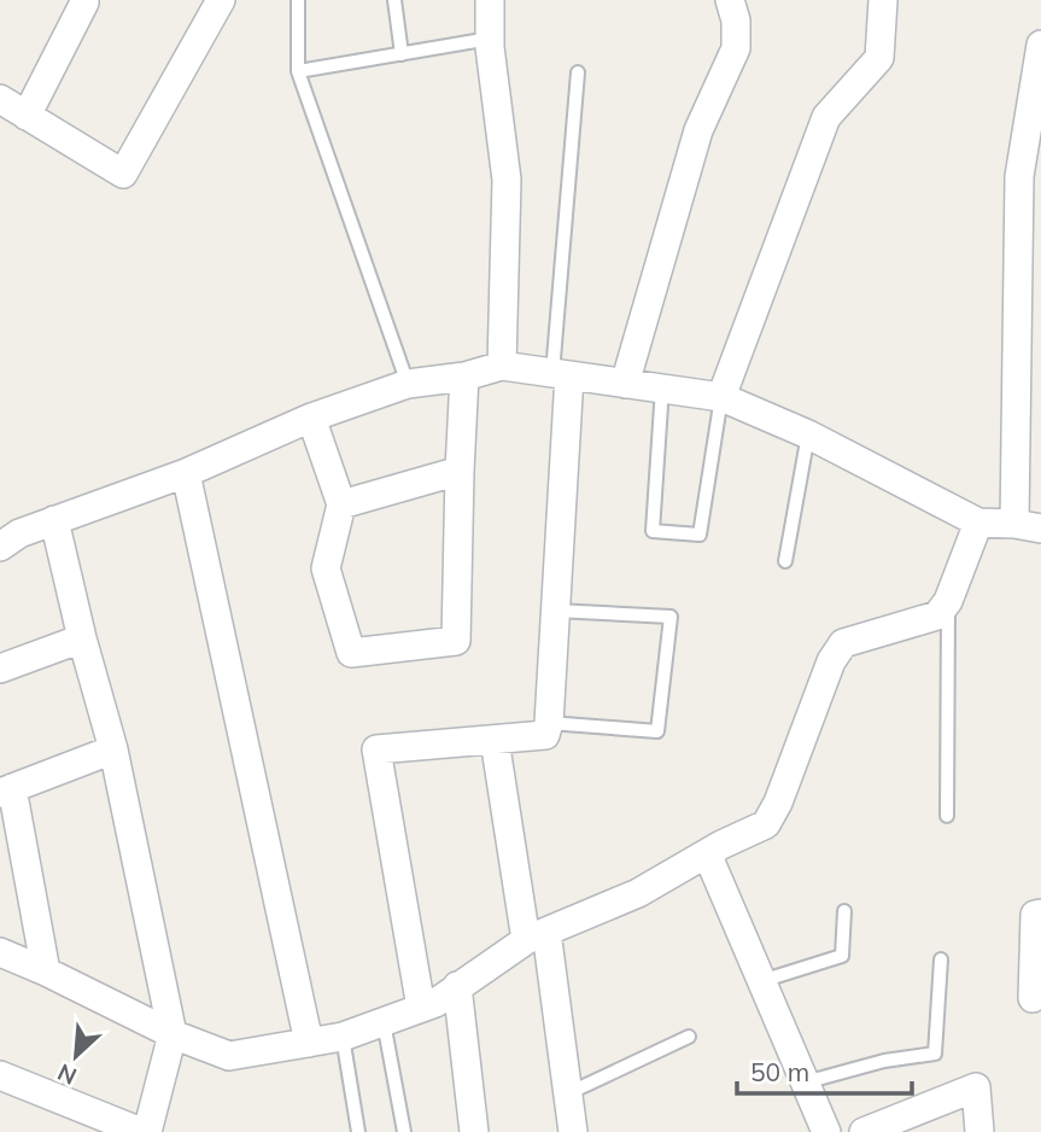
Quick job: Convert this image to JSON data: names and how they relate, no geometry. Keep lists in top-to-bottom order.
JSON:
{
  "scale_bar": "50 m",
  "north": "bottom left"
}
